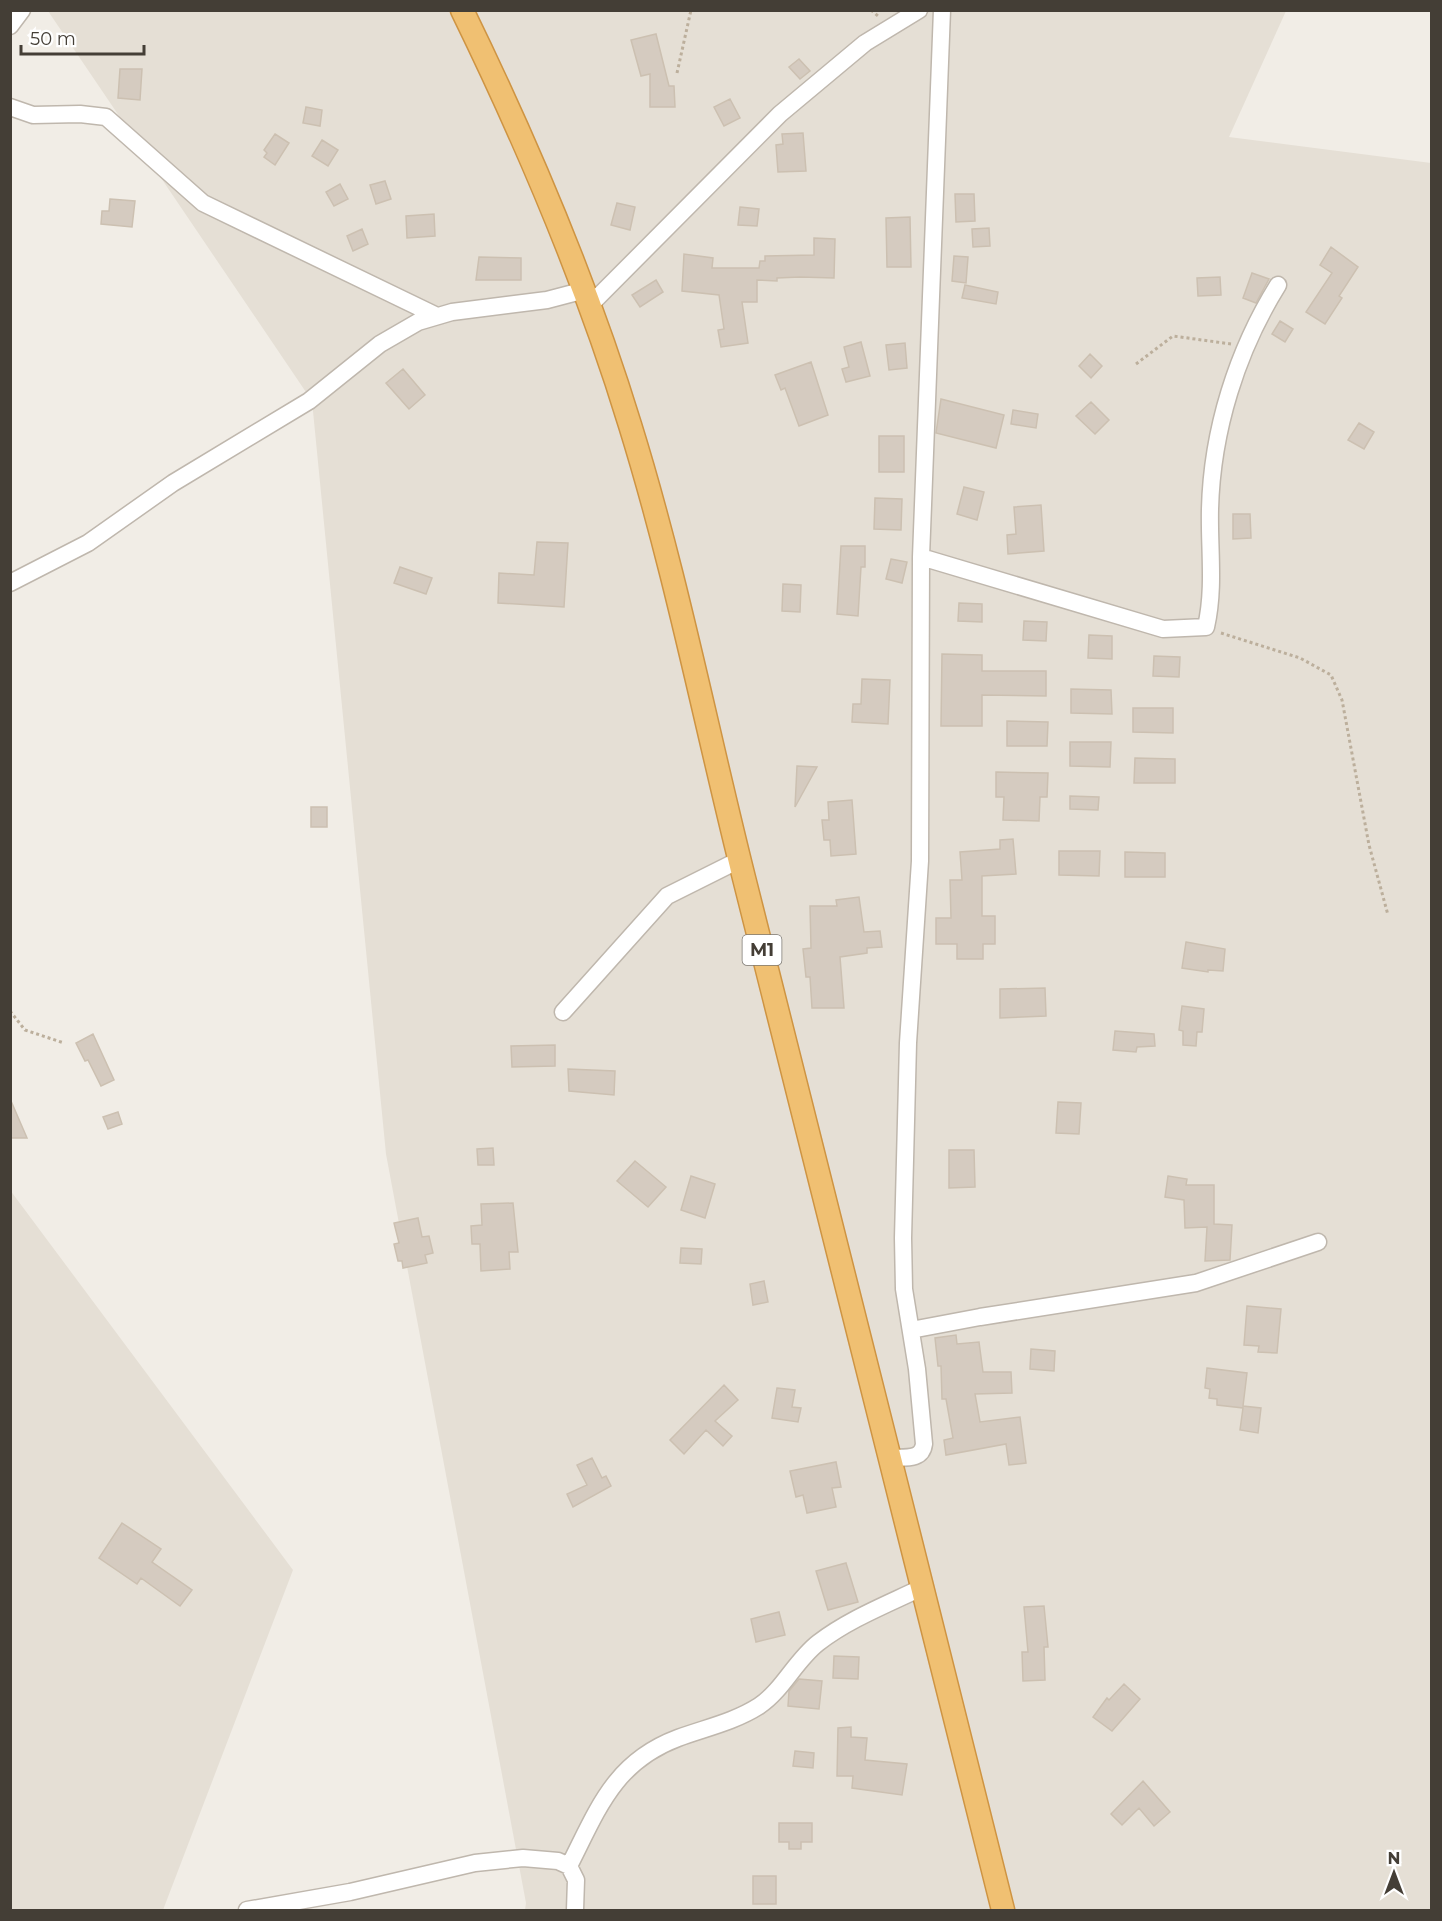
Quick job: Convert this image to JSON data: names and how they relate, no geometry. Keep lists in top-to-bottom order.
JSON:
{
  "streets": {
    "highway": ["M1"]
  },
  "scale_bar": "50 m",
  "north": "top"
}
